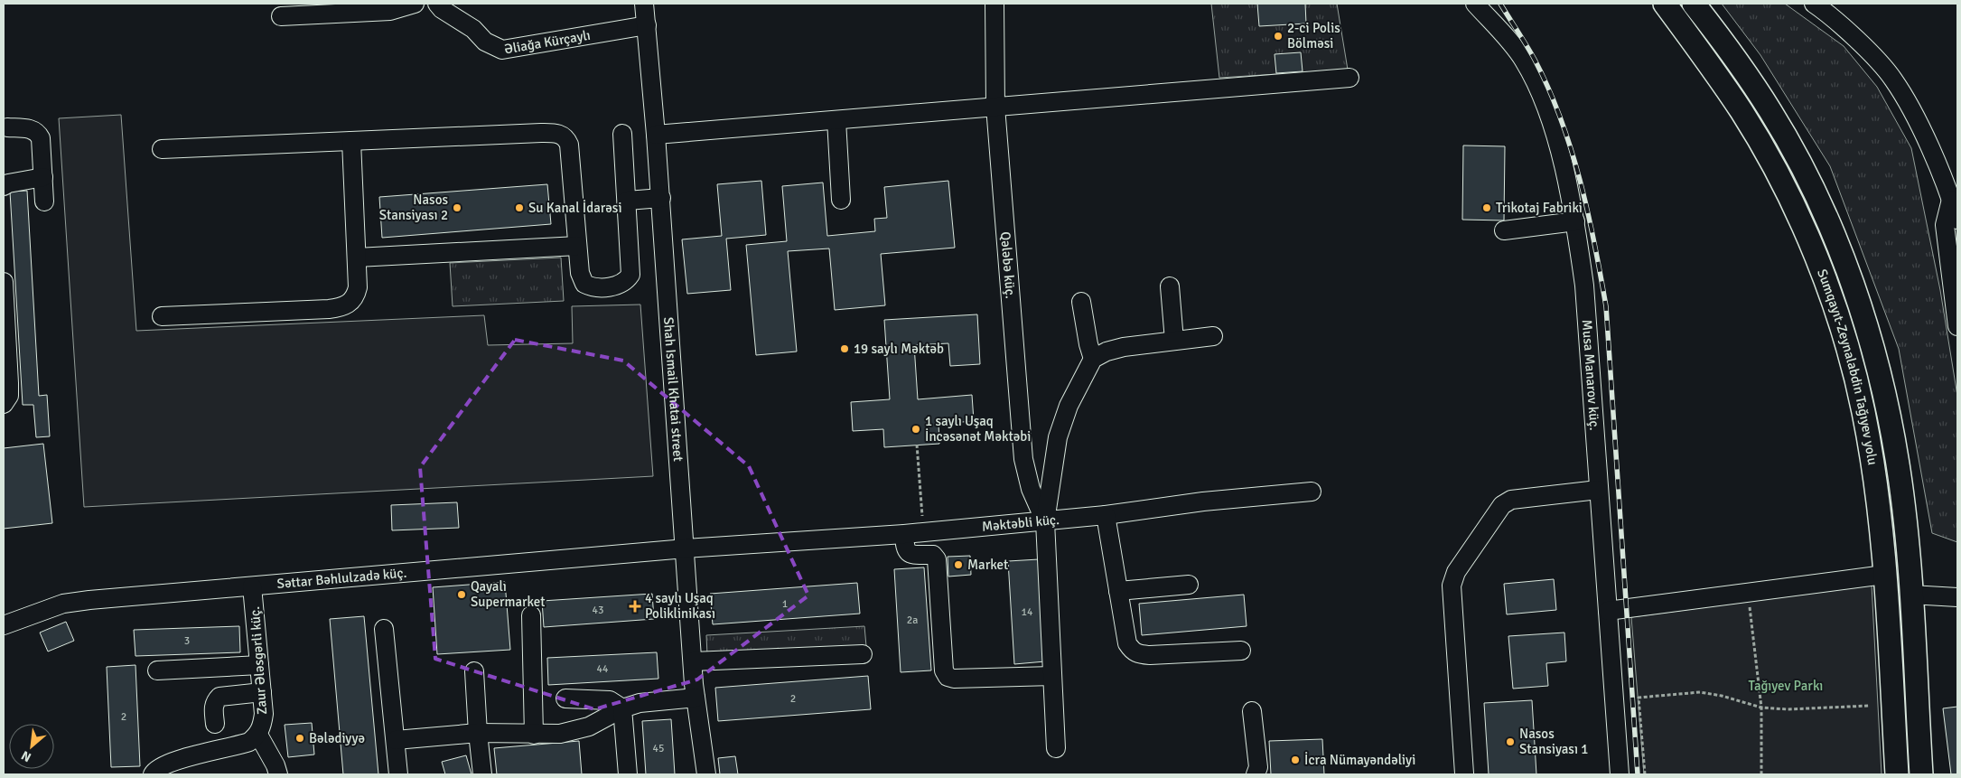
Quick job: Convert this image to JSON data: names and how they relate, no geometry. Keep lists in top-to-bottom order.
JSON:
{
  "streets": {
    "main road": ["Sumqayıt-Zeynalabdin Tağıyev yolu"],
    "street": [
      "Əliağa Kürçaylı",
      "Qələbə küç.",
      "Musa Manarov küç.",
      "Shah Ismail Khatai street",
      "Məktəbli küç.",
      "Səttar Bəhlulzadə küç.",
      "Zaur Ələsgərli küç."
    ]
  },
  "crossings": [
    ["Əliağa Kürçaylı", "Shah Ismail Khatai street"],
    ["Qələbə küç.", "Məktəbli küç."],
    ["Shah Ismail Khatai street", "Məktəbli küç."],
    ["Shah Ismail Khatai street", "Səttar Bəhlulzadə küç."],
    ["Məktəbli küç.", "Səttar Bəhlulzadə küç."],
    ["Səttar Bəhlulzadə küç.", "Zaur Ələsgərli küç."]
  ],
  "parks": ["Tağıyev Parkı"],
  "places": {
    "other": [
      "2-ci Polis Bölməsi",
      "Nasos Stansiyası 2",
      "Su Kanal İdarəsi",
      "Trikotaj Fabriki",
      "19 saylı Məktəb",
      "1 saylı Uşaq İncəsənət Məktəbi",
      "Market",
      "Qayalı Supermarket",
      "Bələdiyyə",
      "Nasos Stansiyası 1",
      "İcra Nümayəndəliyi"
    ],
    "health": ["4 saylı Uşaq Poliklinikası"]
  },
  "house_numbers": [
    "1",
    "43",
    "14",
    "2a",
    "3",
    "44",
    "2",
    "2",
    "45"
  ],
  "north": "bottom left"
}
